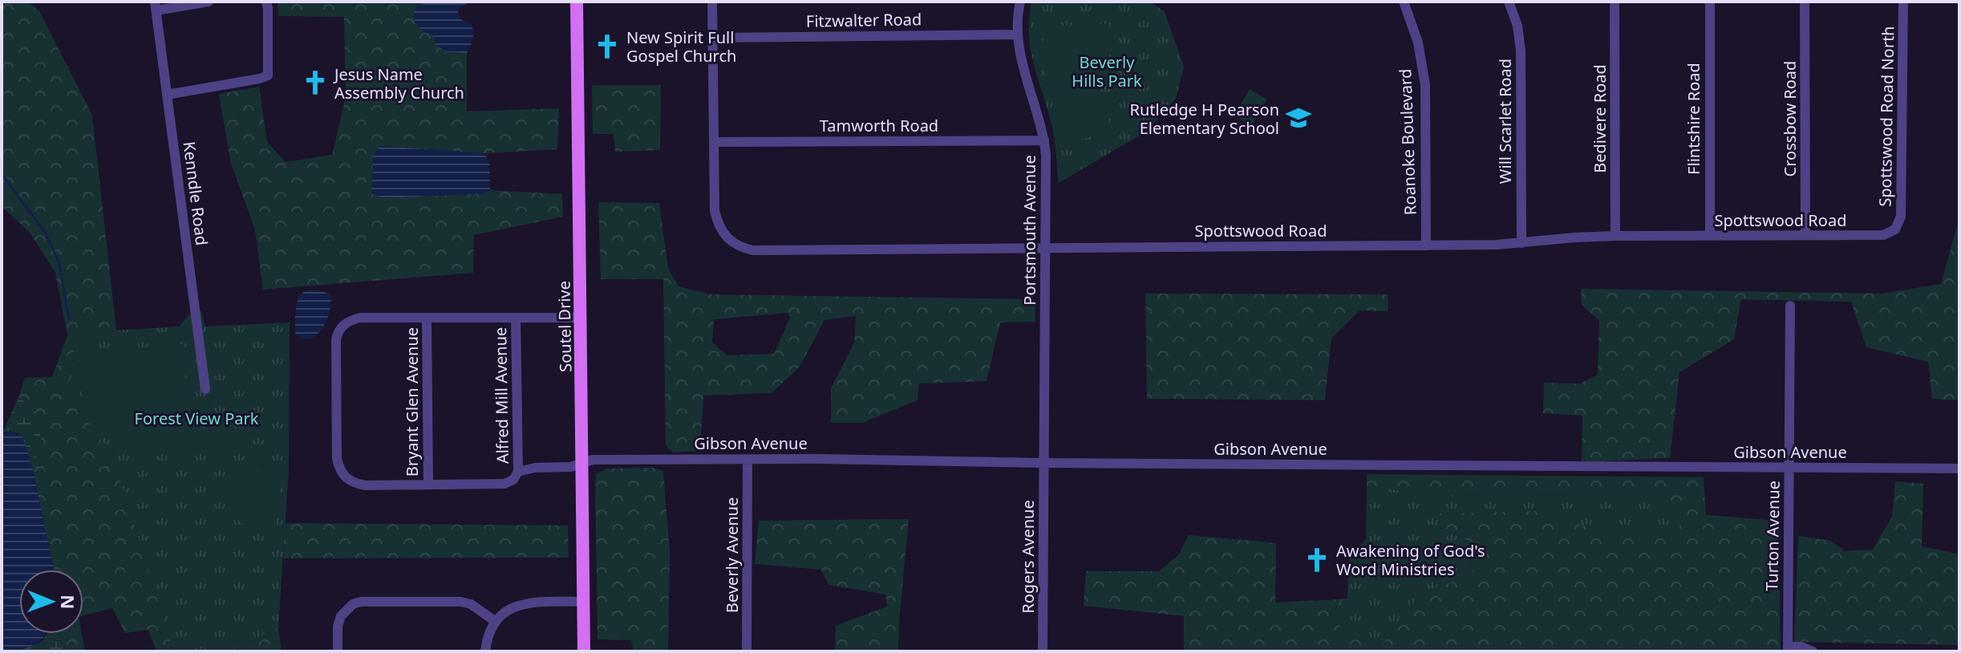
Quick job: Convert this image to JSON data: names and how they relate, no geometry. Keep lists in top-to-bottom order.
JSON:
{
  "streets": {
    "main road": ["Soutel Drive"],
    "street": [
      "Fitzwalter Road",
      "Spottswood Road North",
      "Bedivere Road",
      "Flintshire Road",
      "Crossbow Road",
      "Will Scarlet Road",
      "Tamworth Road",
      "Roanoke Boulevard",
      "Kenndle Road",
      "Spottswood Road",
      "Portsmouth Avenue",
      "Alfred Mill Avenue",
      "Bryant Glen Avenue",
      "Gibson Avenue",
      "Turton Avenue",
      "Beverly Avenue",
      "Rogers Avenue"
    ]
  },
  "crossings": [
    ["Fitzwalter Road", "Spottswood Road"],
    ["Fitzwalter Road", "Portsmouth Avenue"],
    ["Spottswood Road North", "Spottswood Road"],
    ["Bedivere Road", "Spottswood Road"],
    ["Flintshire Road", "Spottswood Road"],
    ["Crossbow Road", "Spottswood Road"],
    ["Will Scarlet Road", "Spottswood Road"],
    ["Tamworth Road", "Spottswood Road"],
    ["Tamworth Road", "Portsmouth Avenue"],
    ["Roanoke Boulevard", "Spottswood Road"],
    ["Spottswood Road", "Portsmouth Avenue"],
    ["Portsmouth Avenue", "Gibson Avenue"],
    ["Portsmouth Avenue", "Rogers Avenue"],
    ["Soutel Drive", "Gibson Avenue"],
    ["Alfred Mill Avenue", "Gibson Avenue"],
    ["Bryant Glen Avenue", "Gibson Avenue"],
    ["Gibson Avenue", "Turton Avenue"],
    ["Gibson Avenue", "Beverly Avenue"],
    ["Gibson Avenue", "Rogers Avenue"]
  ],
  "parks": ["Beverly Hills Park", "Forest View Park"],
  "places": {
    "church": ["New Spirit Full Gospel Church", "Jesus Name Assembly Church", "Awakening of God's Word Ministries"],
    "school or university": ["Rutledge H Pearson Elementary School"]
  },
  "north": "right"
}
